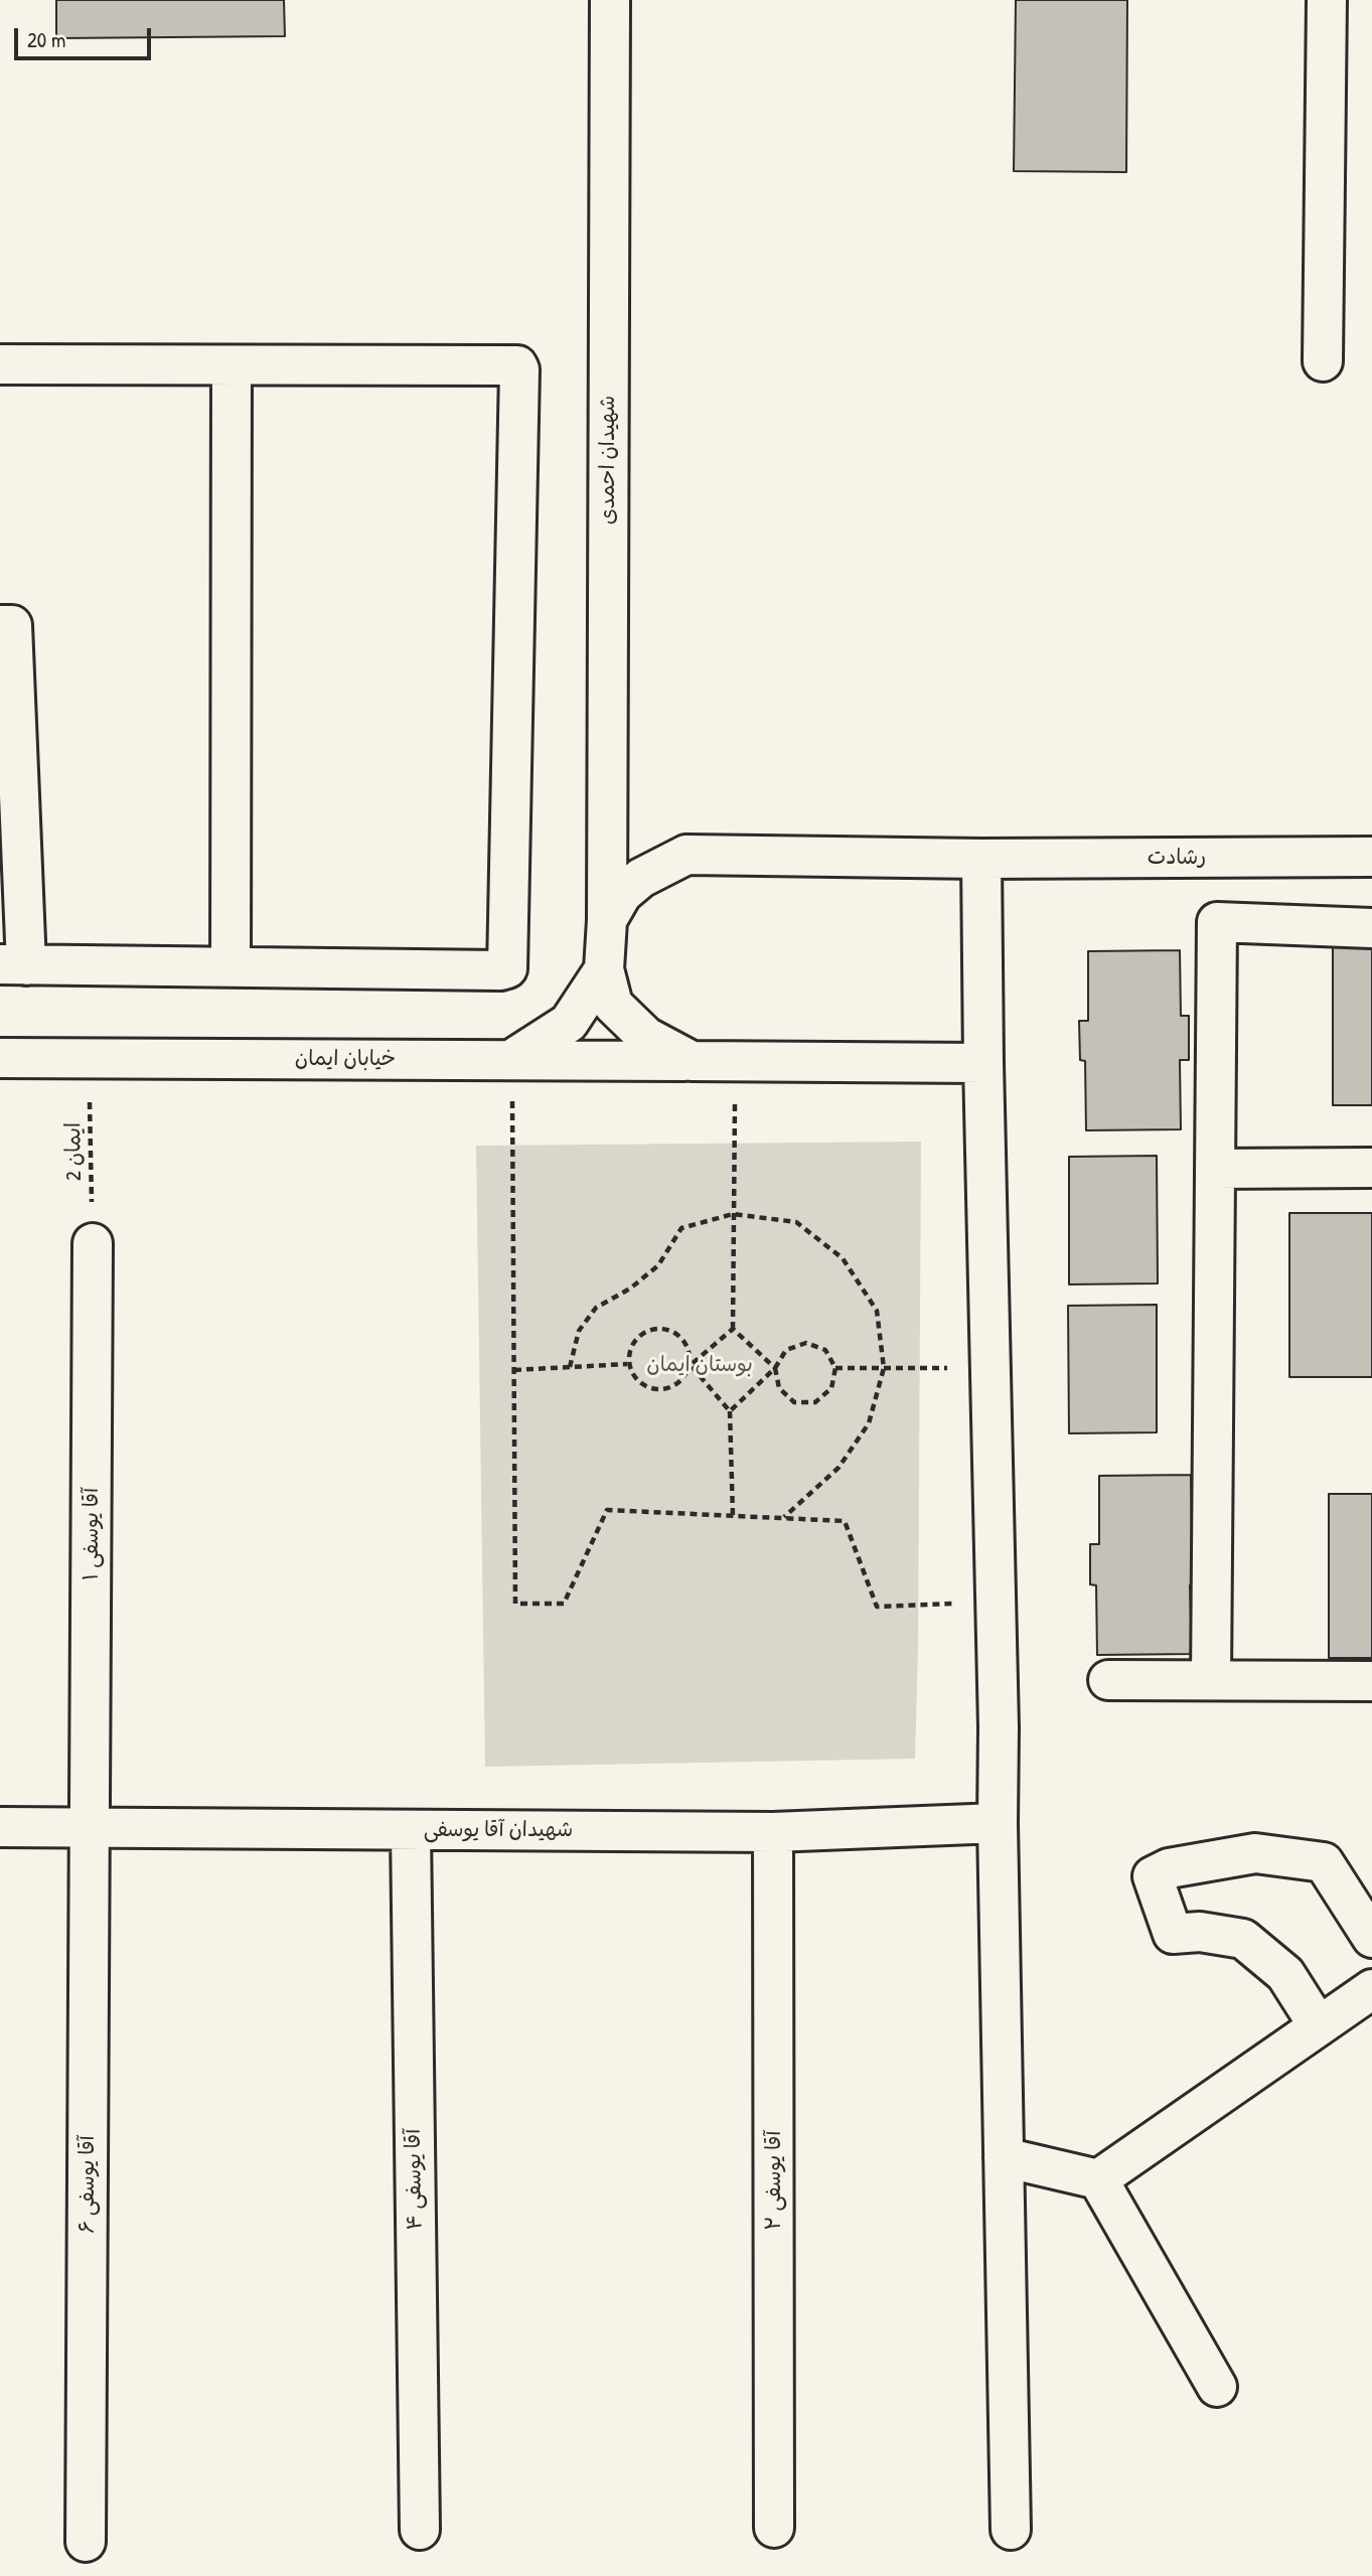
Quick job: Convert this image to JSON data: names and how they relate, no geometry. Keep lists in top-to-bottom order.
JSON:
{
  "streets": {
    "street": [
      "شهیدان احمدی",
      "رشادت",
      "خیابان ایمان",
      "آقا یوسفی ۱",
      "شهیدان آقا یوسفی",
      "آقا یوسفی ۴",
      "آقا یوسفی ۲",
      "آقا یوسفی ۶"
    ],
    "path": ["ایمان 2"]
  },
  "crossings": [
    ["شهیدان احمدی", "رشادت"],
    ["خیابان ایمان", "ایمان 2"],
    ["ایمان 2", "آقا یوسفی ۱"],
    ["آقا یوسفی ۱", "شهیدان آقا یوسفی"],
    ["آقا یوسفی ۱", "آقا یوسفی ۶"],
    ["شهیدان آقا یوسفی", "آقا یوسفی ۴"],
    ["شهیدان آقا یوسفی", "آقا یوسفی ۲"],
    ["شهیدان آقا یوسفی", "آقا یوسفی ۶"]
  ],
  "parks": ["بوستان ایمان"],
  "scale_bar": "20 m"
}
